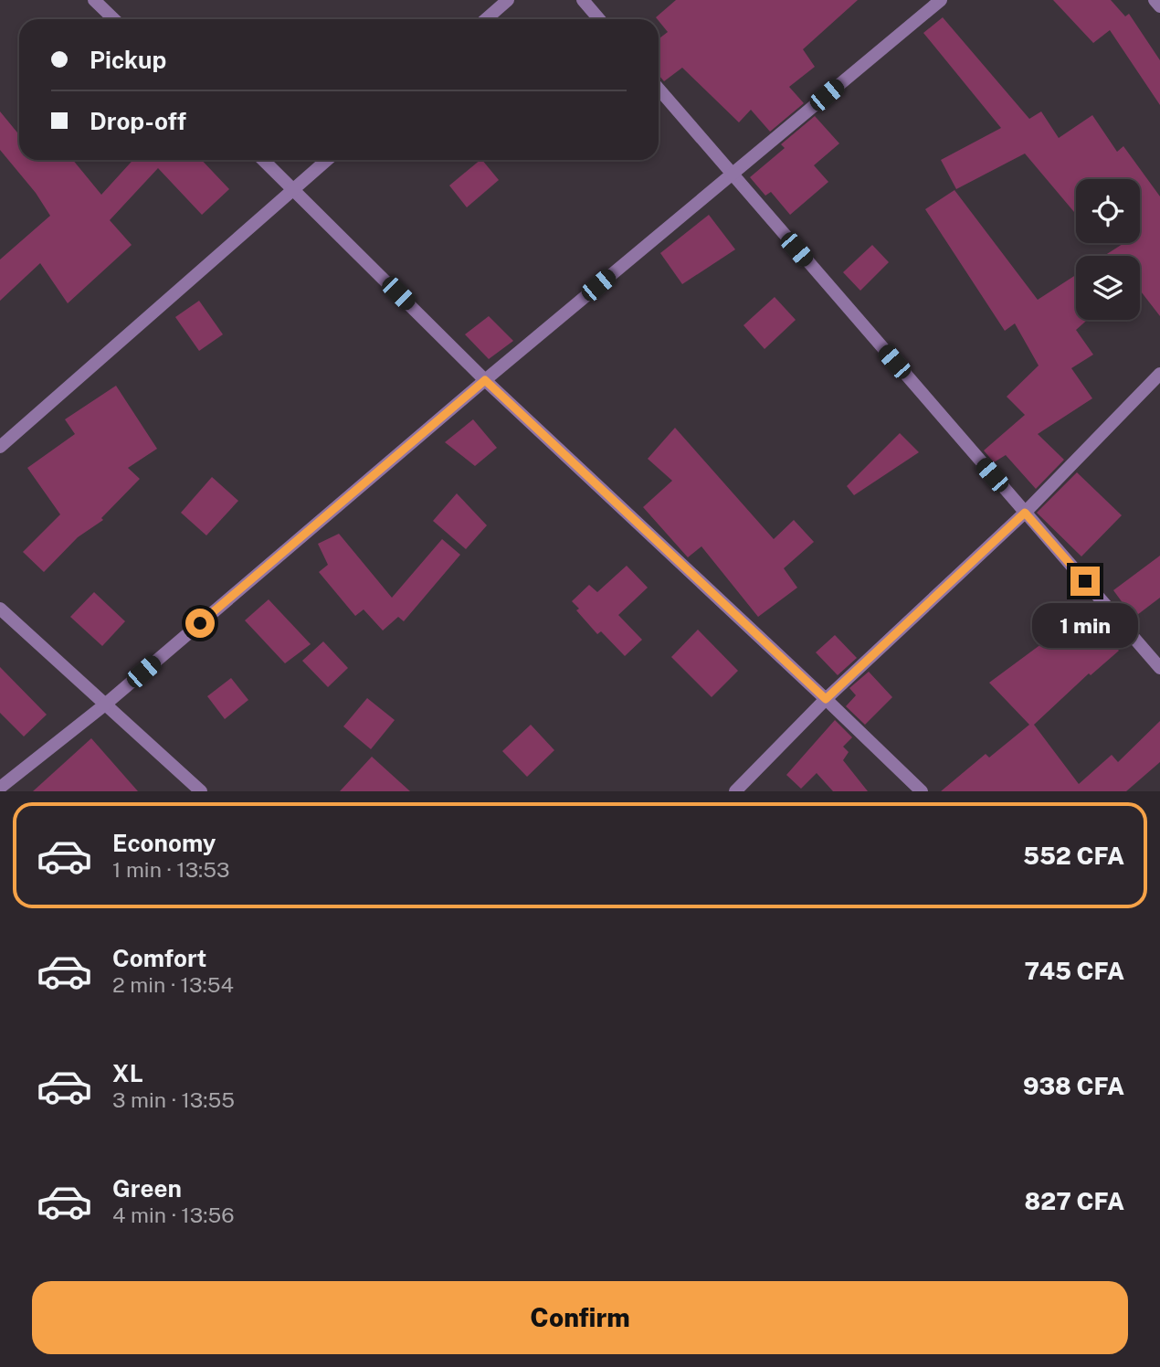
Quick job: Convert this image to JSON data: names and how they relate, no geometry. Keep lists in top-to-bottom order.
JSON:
{
  "page": {
    "banner": ["Pickup", "Drop-off"],
    "bubble": "1 min",
    "list": [
      {
        "name": "Economy",
        "note": "1 min · 13:53",
        "value": "552 CFA"
      },
      {
        "name": "Comfort",
        "note": "2 min · 13:54",
        "value": "745 CFA"
      },
      {
        "name": "XL",
        "note": "3 min · 13:55",
        "value": "938 CFA"
      },
      {
        "name": "Green",
        "note": "4 min · 13:56",
        "value": "827 CFA"
      }
    ],
    "buttons": "Confirm"
  }
}
